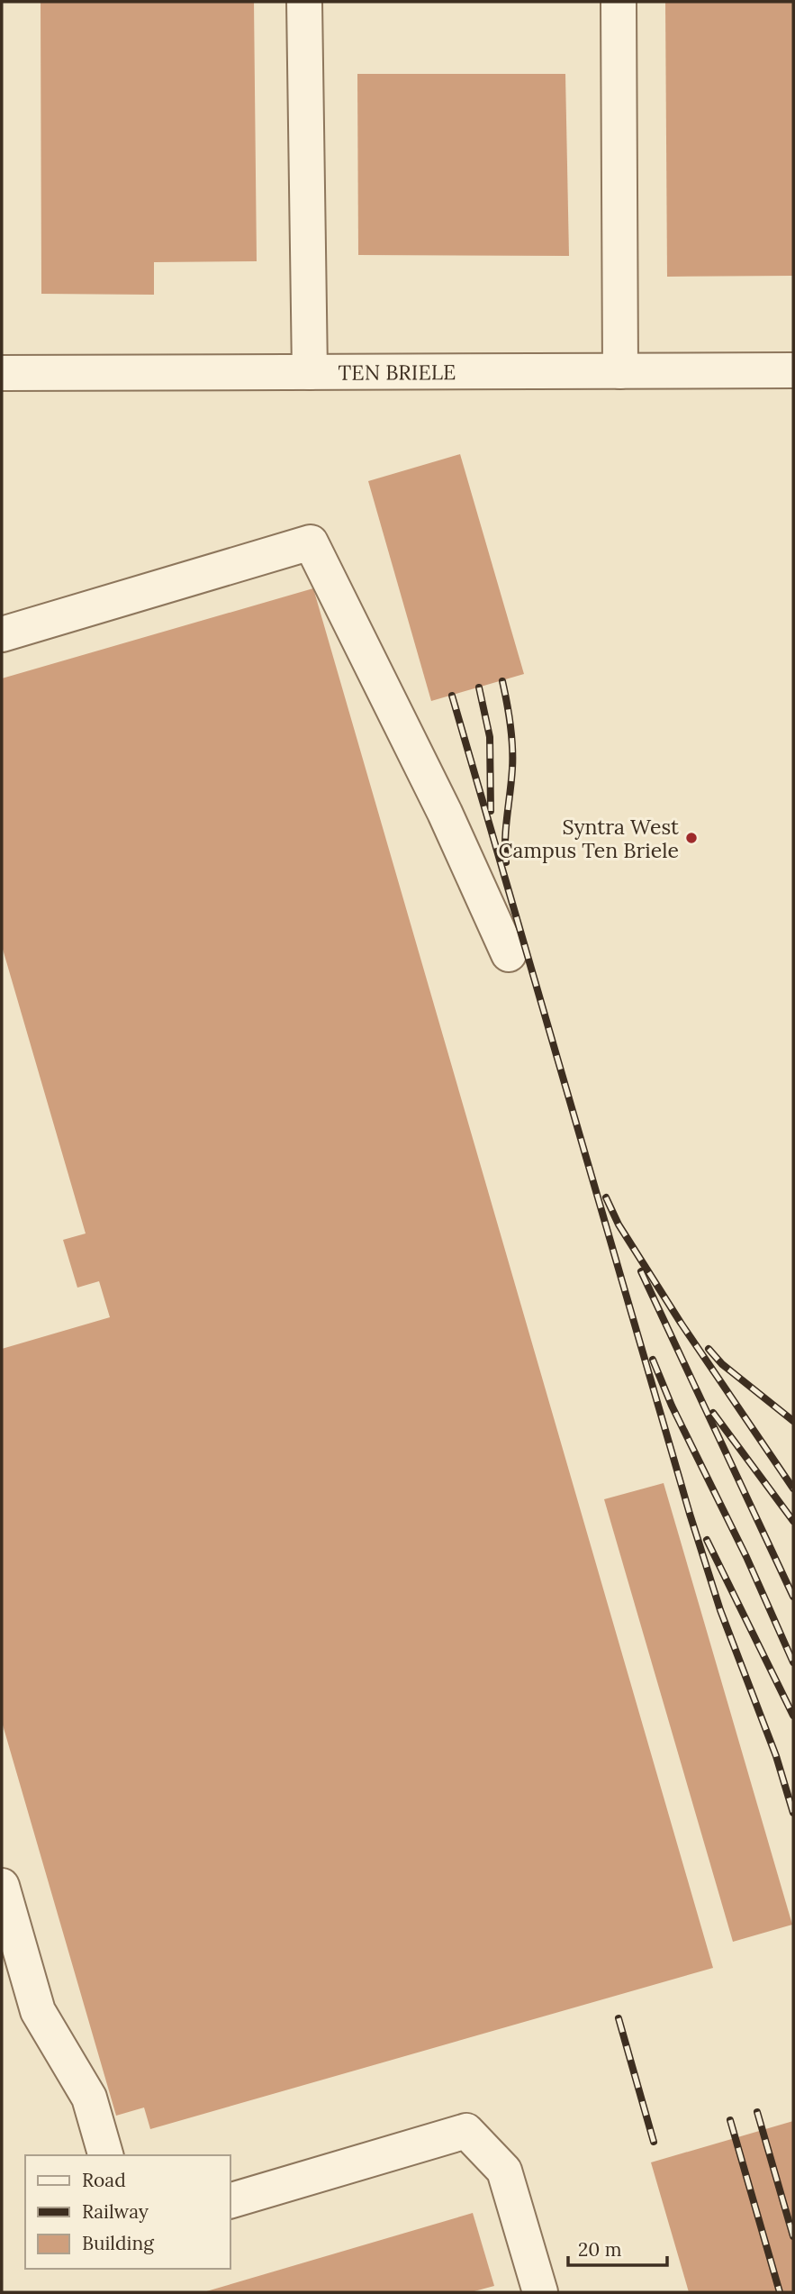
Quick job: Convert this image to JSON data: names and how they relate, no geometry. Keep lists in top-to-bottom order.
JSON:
{
  "streets": {
    "street": ["TEN BRIELE"]
  },
  "places": ["Syntra West Campus Ten Briele"],
  "legend": ["Road", "Railway", "Building"],
  "scale_bar": "20 m"
}
